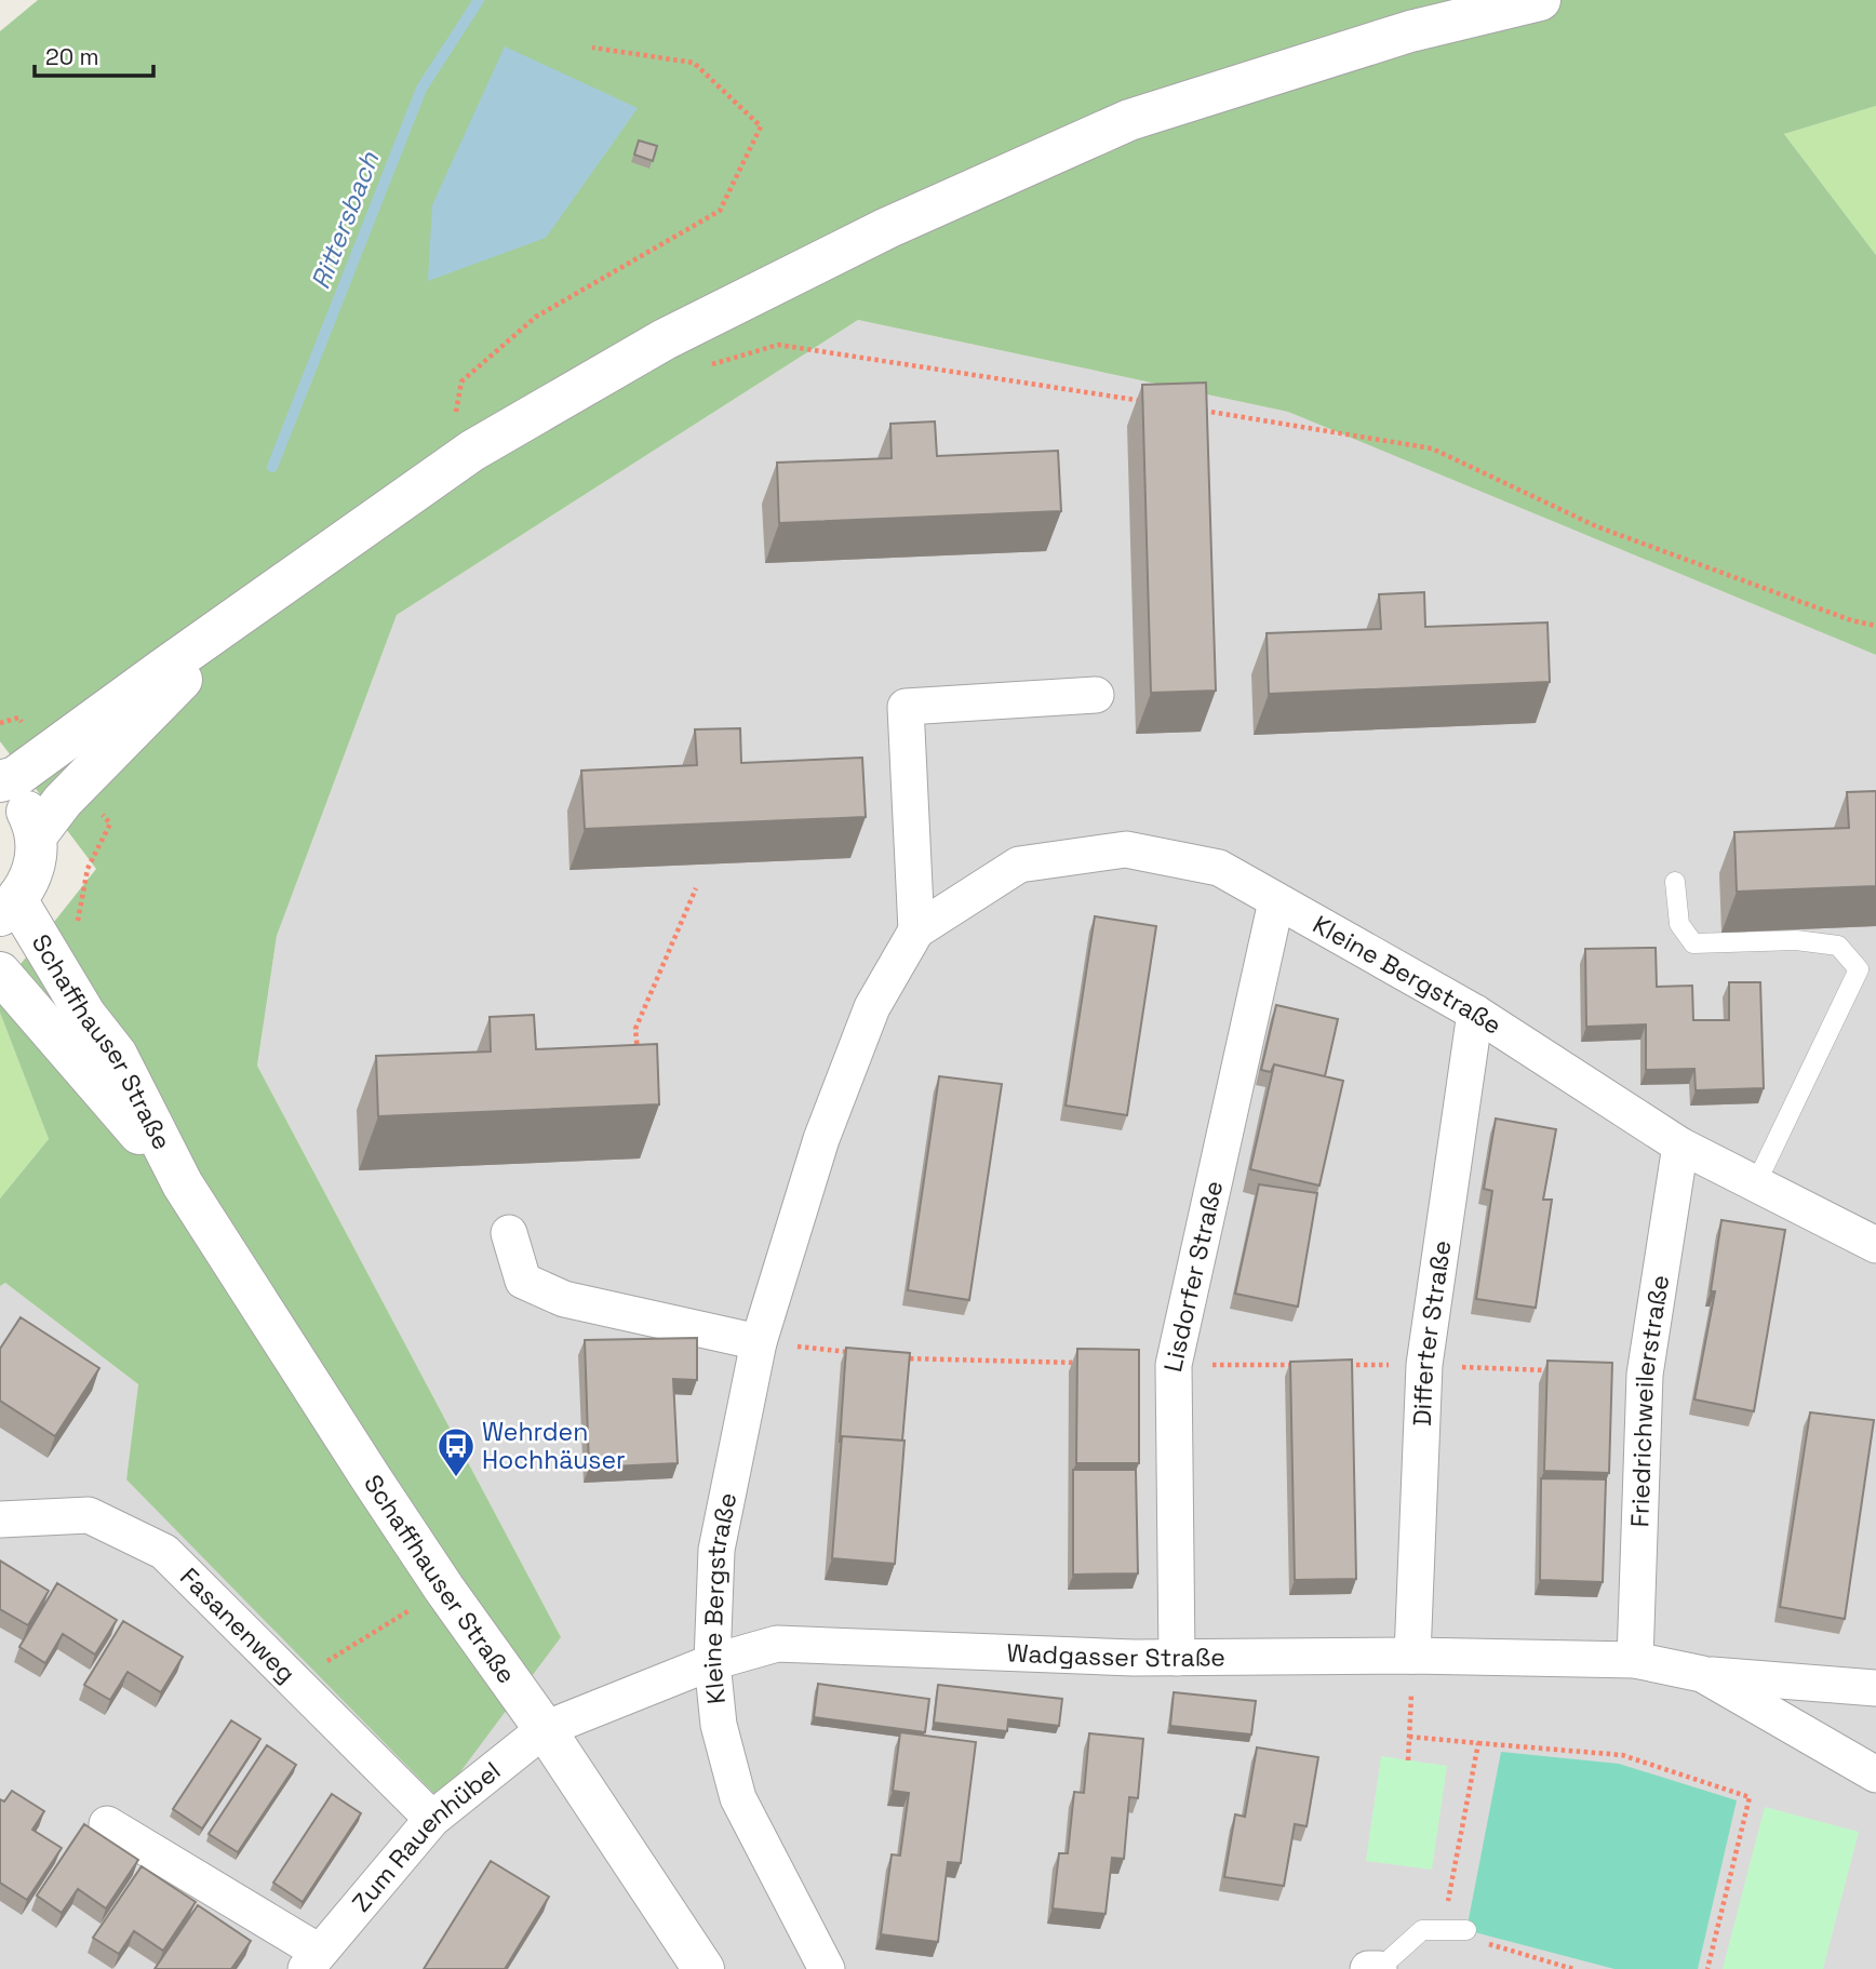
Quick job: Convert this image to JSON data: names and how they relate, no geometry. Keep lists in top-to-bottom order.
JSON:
{
  "streets": {
    "street": [
      "Kleine Bergstraße",
      "Schaffhauser Straße",
      "Lisdorfer Straße",
      "Differter Straße",
      "Friedrichweilerstraße",
      "Fasanenweg",
      "Wadgasser Straße",
      "Zum Rauenhübel"
    ]
  },
  "crossings": [
    ["Kleine Bergstraße", "Lisdorfer Straße"],
    ["Kleine Bergstraße", "Differter Straße"],
    ["Kleine Bergstraße", "Friedrichweilerstraße"],
    ["Kleine Bergstraße", "Wadgasser Straße"],
    ["Schaffhauser Straße", "Wadgasser Straße"],
    ["Schaffhauser Straße", "Zum Rauenhübel"],
    ["Lisdorfer Straße", "Wadgasser Straße"],
    ["Differter Straße", "Wadgasser Straße"],
    ["Friedrichweilerstraße", "Wadgasser Straße"],
    ["Fasanenweg", "Zum Rauenhübel"],
    ["Wadgasser Straße", "Zum Rauenhübel"]
  ],
  "water": ["Rittersbach"],
  "places": {
    "bus stop": ["Wehrden Hochhäuser"]
  },
  "scale_bar": "20 m"
}
